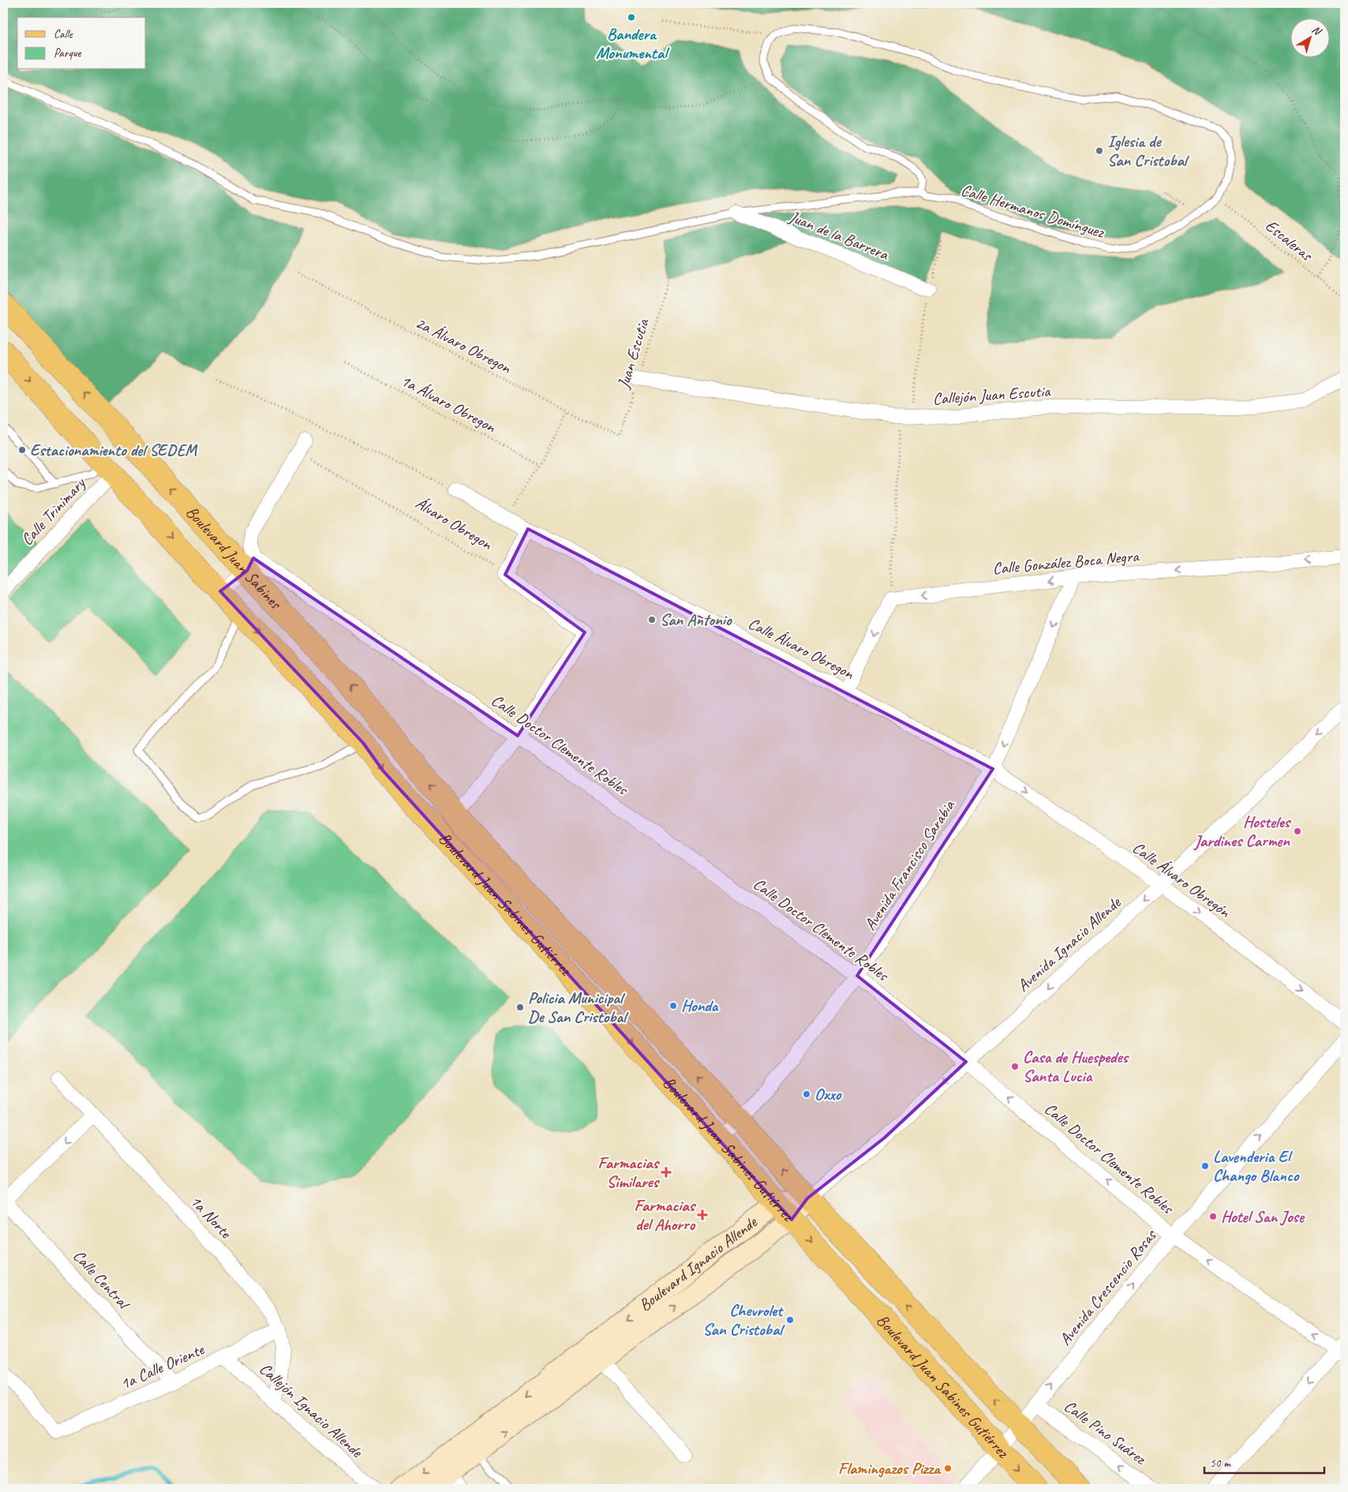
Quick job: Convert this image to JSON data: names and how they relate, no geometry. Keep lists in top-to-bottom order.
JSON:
{
  "streets": {
    "main road": ["Boulevard Juan Sabines", "Boulevard Juan Sabines Gutiérrez", "Boulevard Ignacio Allende"],
    "street": [
      "Juan de la Barrera",
      "Callejón Juan Escutia",
      "Calle Trinimary",
      "Calle González Boca Negra",
      "Calle Álvaro Obregon",
      "Calle Doctor Clemente Robles",
      "Avenida Francisco Sarabia",
      "Calle Álvaro Obregón",
      "Avenida Ignacio Allende",
      "1a Norte",
      "Calle Central",
      "Avenida Crescencio Rosas",
      "1a Calle Oriente",
      "Callejón Ignacio Allende",
      "Calle Pino Suárez"
    ],
    "lane": ["Calle Hermanos Domínguez"],
    "path": [
      "Escaleras",
      "2a Álvaro Obregon",
      "Juan Escutia",
      "1a Álvaro Obregon",
      "Álvaro Obregon"
    ]
  },
  "crossings": [
    ["Calle Hermanos Domínguez", "Escaleras"],
    ["2a Álvaro Obregon", "Juan Escutia"],
    ["2a Álvaro Obregon", "Álvaro Obregon"],
    ["Juan Escutia", "Callejón Juan Escutia"],
    ["1a Álvaro Obregon", "Álvaro Obregon"],
    ["Calle Trinimary", "Boulevard Juan Sabines"],
    ["Álvaro Obregon", "Calle Álvaro Obregon"],
    ["Boulevard Juan Sabines", "Calle Doctor Clemente Robles"],
    ["Boulevard Juan Sabines", "Boulevard Juan Sabines Gutiérrez"],
    ["Calle González Boca Negra", "Avenida Francisco Sarabia"],
    ["Calle Álvaro Obregon", "Avenida Francisco Sarabia"],
    ["Calle Álvaro Obregon", "Calle Álvaro Obregón"],
    ["Calle Doctor Clemente Robles", "Avenida Francisco Sarabia"],
    ["Calle Doctor Clemente Robles", "Avenida Ignacio Allende"],
    ["Calle Doctor Clemente Robles", "Avenida Crescencio Rosas"],
    ["Avenida Francisco Sarabia", "Calle Álvaro Obregón"],
    ["Avenida Francisco Sarabia", "Boulevard Juan Sabines Gutiérrez"],
    ["Calle Álvaro Obregón", "Avenida Ignacio Allende"],
    ["Boulevard Juan Sabines Gutiérrez", "Avenida Ignacio Allende"],
    ["Boulevard Juan Sabines Gutiérrez", "Boulevard Ignacio Allende"],
    ["Boulevard Juan Sabines Gutiérrez", "Avenida Crescencio Rosas"],
    ["Avenida Ignacio Allende", "Boulevard Ignacio Allende"],
    ["1a Norte", "1a Calle Oriente"],
    ["1a Norte", "Callejón Ignacio Allende"],
    ["Calle Central", "1a Calle Oriente"],
    ["Avenida Crescencio Rosas", "Calle Pino Suárez"],
    ["1a Calle Oriente", "Callejón Ignacio Allende"]
  ],
  "one_way": [
    "Calle González Boca Negra",
    "Calle Doctor Clemente Robles",
    "Calle Álvaro Obregón",
    "Avenida Ignacio Allende",
    "Avenida Crescencio Rosas",
    "Calle Pino Suárez"
  ],
  "places": {
    "other": [
      "Bandera Monumental",
      "Iglesia de San Cristobal",
      "Estacionamiento del SEDEM",
      "San Antonio",
      "Hosteles Jardines Carmen",
      "Honda",
      "Policia Municipal De San Cristobal",
      "Casa de Huespedes Santa Lucia",
      "Oxxo",
      "Lavenderia El Chango Blanco",
      "Hotel San Jose",
      "Chevrolet San Cristobal",
      "Flamingazos Pizza"
    ],
    "health": ["Farmacias Similares", "Farmacias del Ahorro"]
  },
  "legend": ["Calle", "Parque"],
  "scale_bar": "50 m",
  "north": "top right"
}
